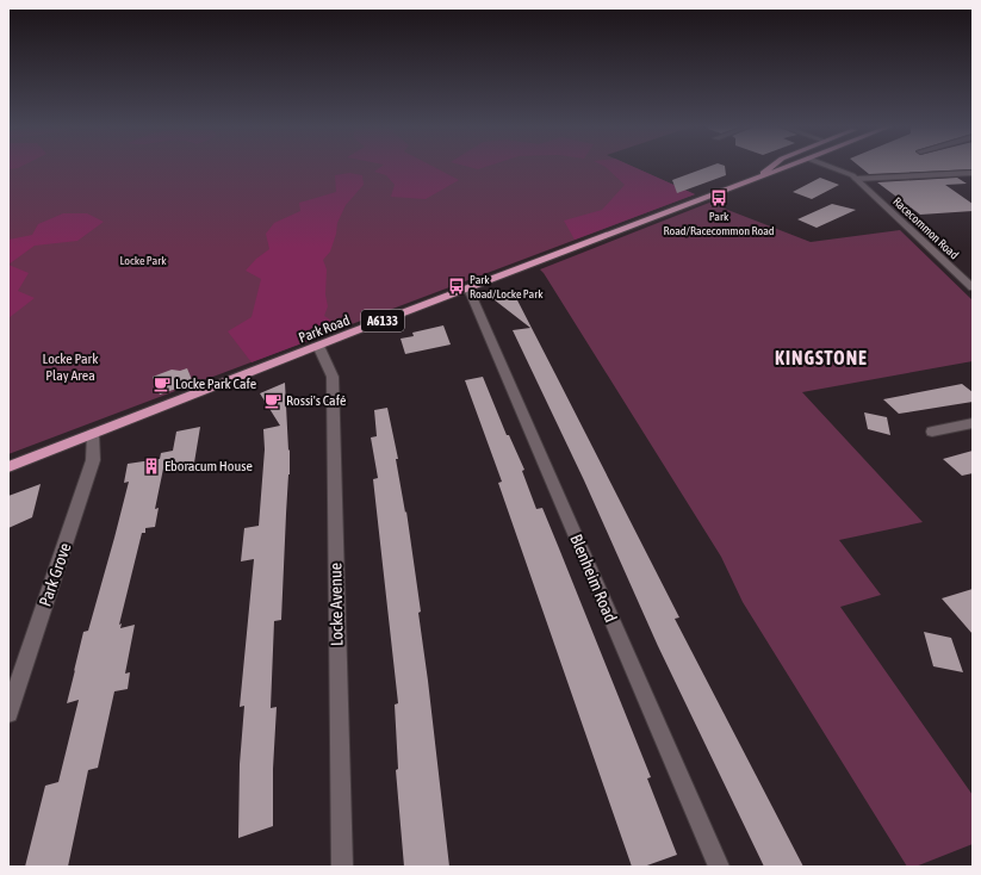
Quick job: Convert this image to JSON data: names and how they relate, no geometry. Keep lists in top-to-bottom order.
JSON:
{
  "streets": {
    "highway": ["A6133", "Park Road"],
    "street": [
      "Racecommon Road",
      "Park Grove",
      "Blenheim Road",
      "Locke Avenue"
    ]
  },
  "crossings": [
    ["Park Road", "Park Grove"],
    ["Park Road", "Blenheim Road"],
    ["Park Road", "Locke Avenue"]
  ],
  "districts": ["KINGSTONE"],
  "parks": ["Locke Park", "Locke Park Play Area"],
  "places": {
    "bus stop": ["Park Road/Racecommon Road", "Park Road/Locke Park"],
    "cafe": ["Locke Park Cafe", "Rossi's Café"],
    "building": ["Eboracum House"]
  }
}
